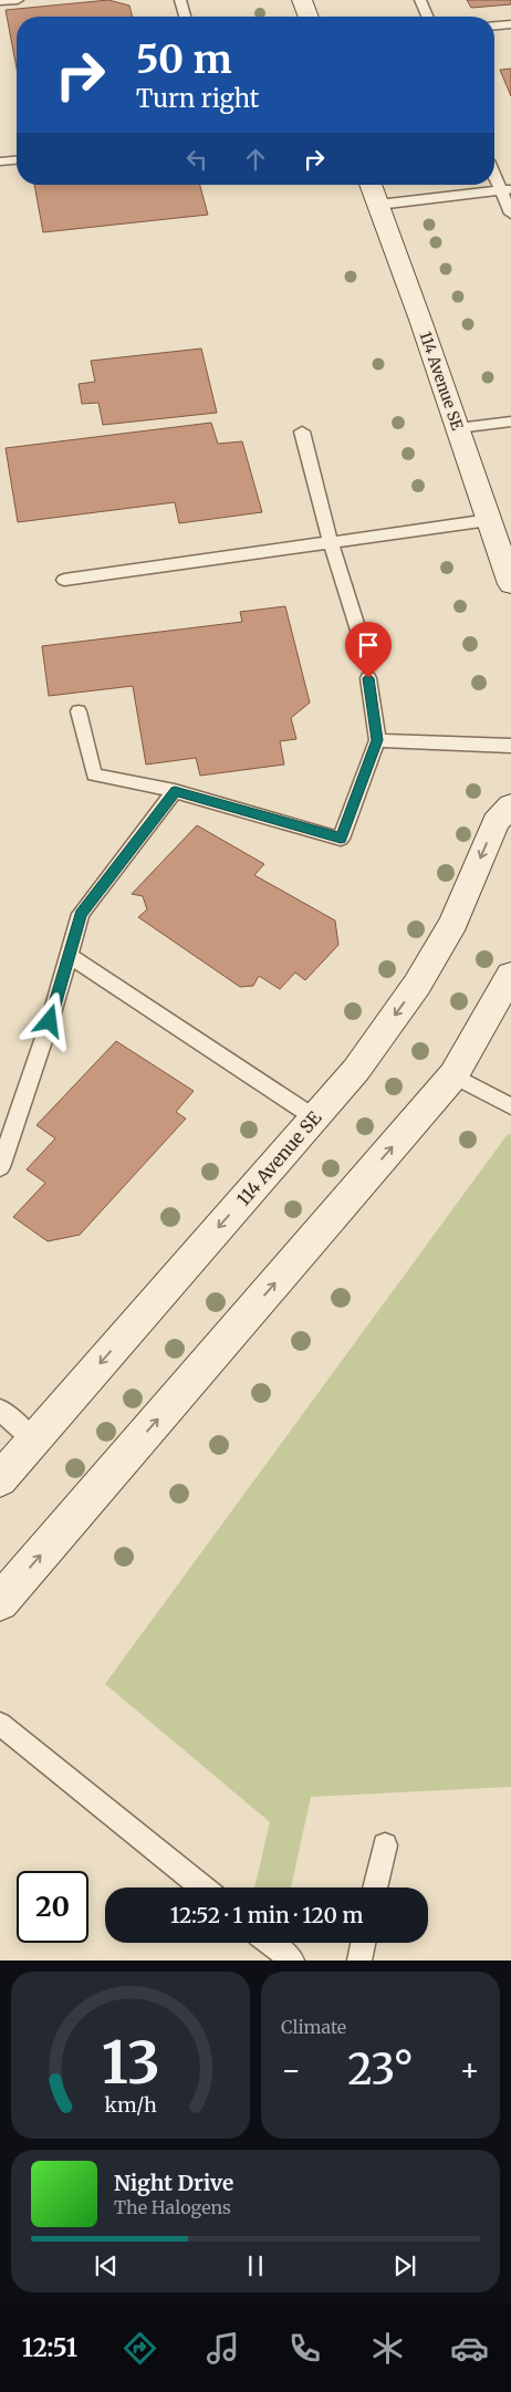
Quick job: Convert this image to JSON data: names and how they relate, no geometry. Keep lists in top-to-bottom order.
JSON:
{
  "streets": {
    "main road": ["114 Avenue SE"]
  },
  "page": {
    "turn": ["50 m", "Turn right"],
    "limit": "20",
    "trip": "12:52 · 1 min · 120 m",
    "tile": "Climate",
    "heat": ["−", "23°", "+"],
    "song": ["Night Drive", "The Halogens"],
    "tabs": "12:51",
    "gauge": ["13", "km/h"]
  }
}
